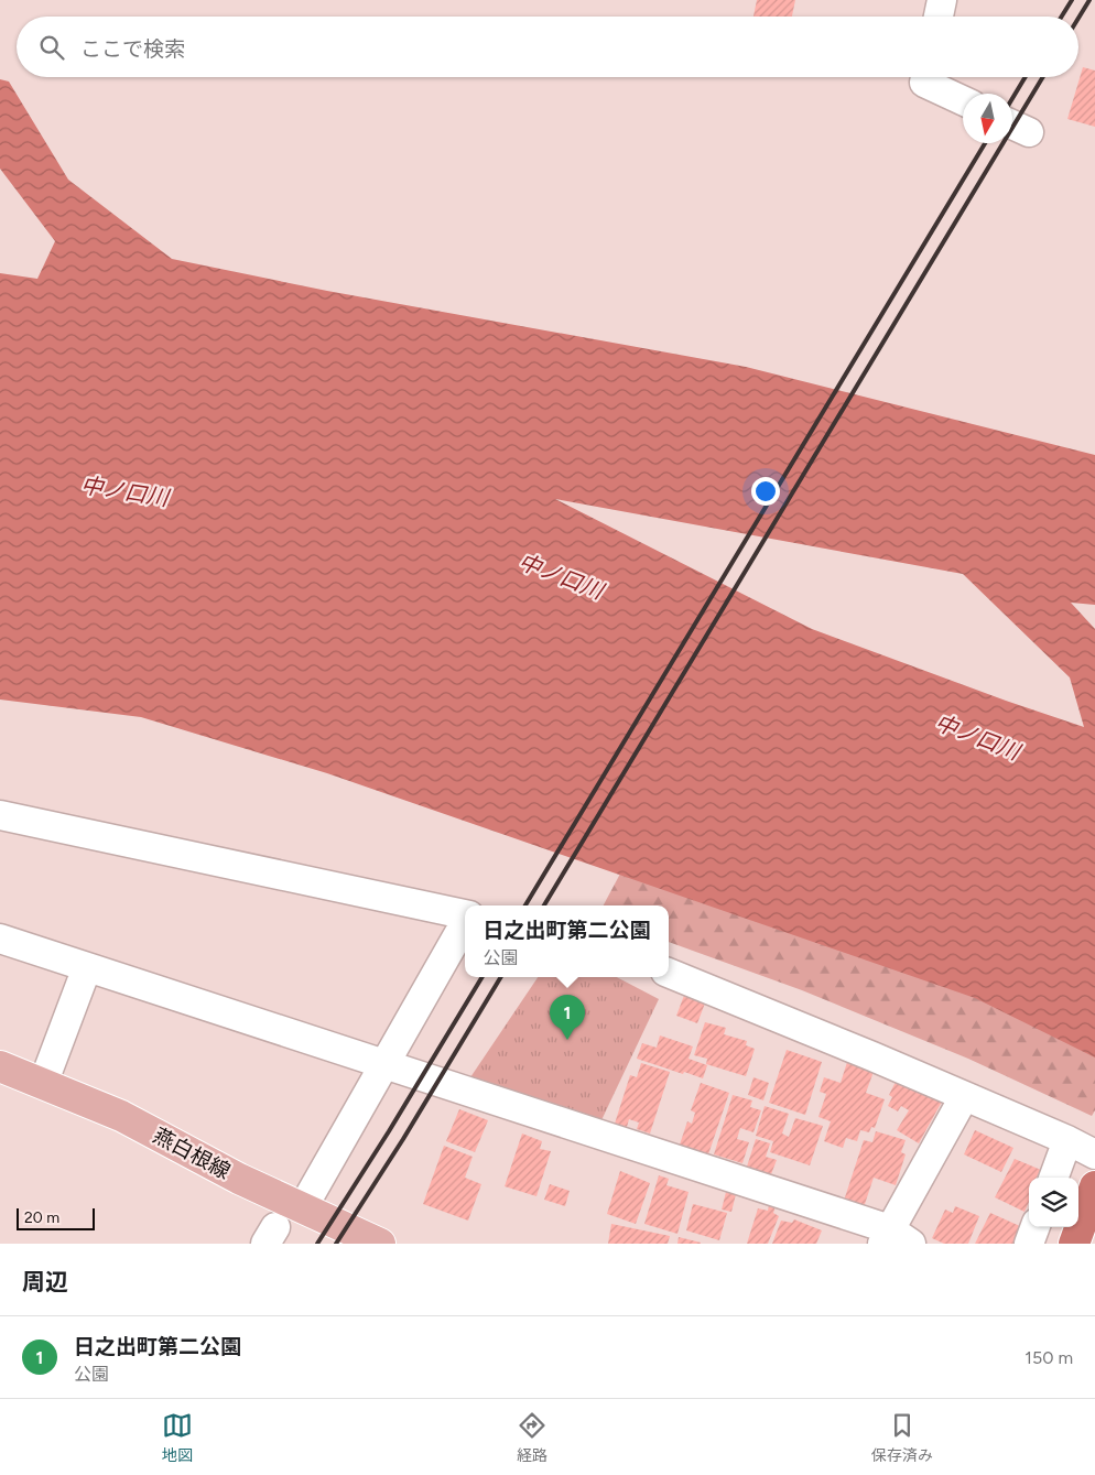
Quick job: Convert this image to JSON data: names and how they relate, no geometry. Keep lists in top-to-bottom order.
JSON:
{
  "streets": {
    "main road": ["燕白根線"]
  },
  "water": ["中ノ口川"],
  "scale_bar": "20 m",
  "north": "bottom",
  "page": {
    "search": "ここで検索",
    "popup": ["日之出町第二公園", "公園"],
    "pins": "1",
    "scale": "20 m",
    "heading": "周辺",
    "list": [
      {
        "mark": "1",
        "name": "日之出町第二公園",
        "note": "公園",
        "value": "150 m"
      }
    ],
    "nav": ["地図", "経路", "保存済み"]
  }
}
